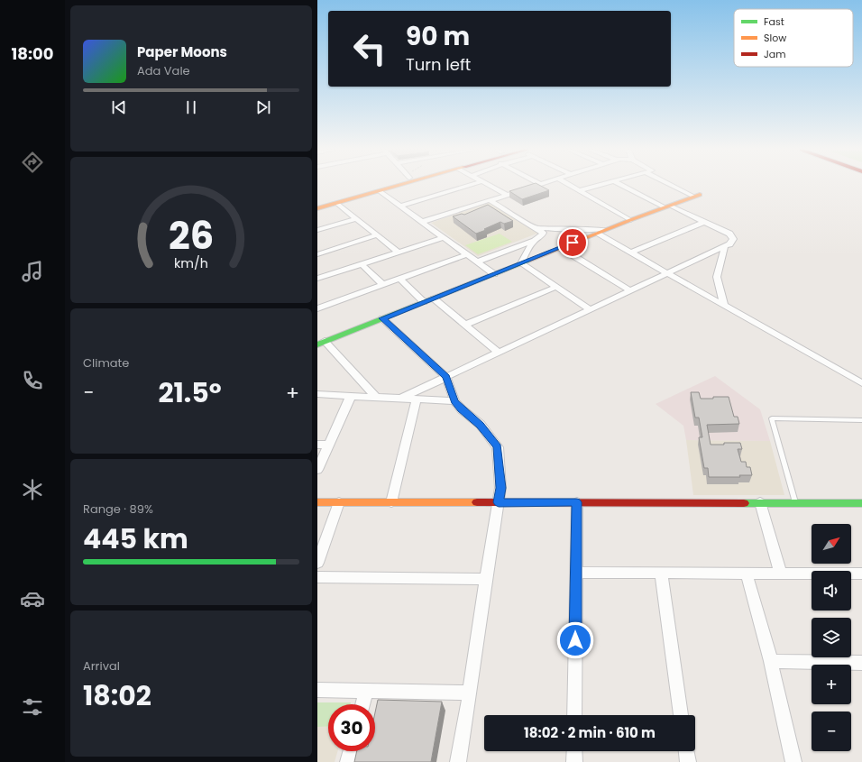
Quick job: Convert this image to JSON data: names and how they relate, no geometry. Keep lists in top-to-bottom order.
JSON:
{
  "legend": ["Fast", "Slow", "Jam"],
  "north": "top right",
  "page": {
    "tabs": "18:00",
    "turn": ["90 m", "Turn left"],
    "song": ["Paper Moons", "Ada Vale"],
    "tile": [
      "Climate",
      ["Range · 89%", "445 km"],
      ["Arrival", "18:02"]
    ],
    "heat": ["−", "21.5°", "+"],
    "map_buttons": ["+", "−"],
    "limit": "30",
    "trip": "18:02 · 2 min · 610 m",
    "gauge": ["26", "km/h"]
  }
}
